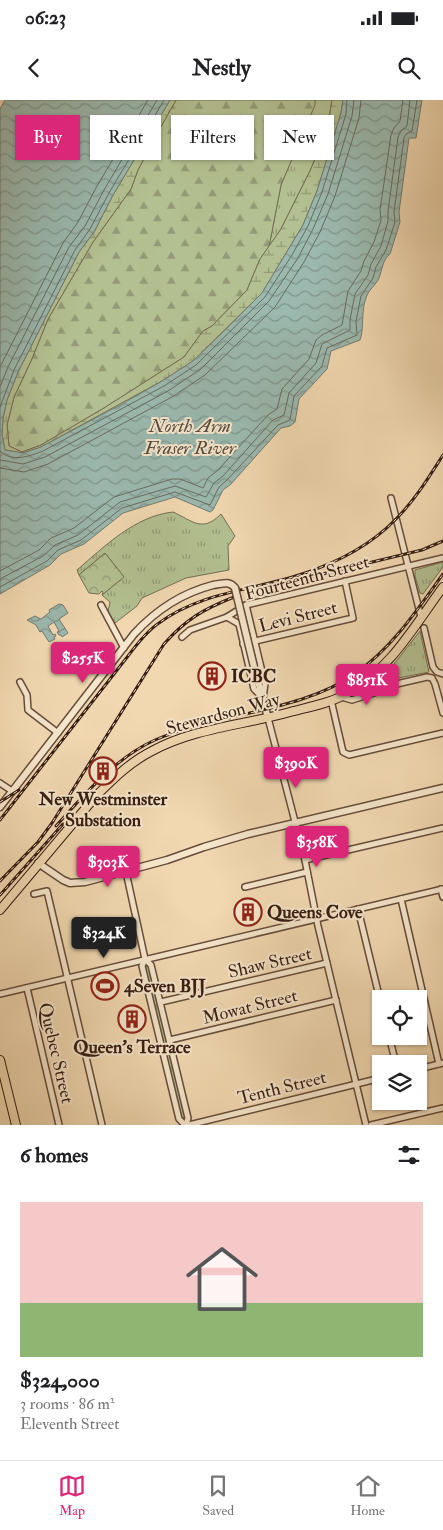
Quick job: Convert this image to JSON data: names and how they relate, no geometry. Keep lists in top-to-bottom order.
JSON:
{
  "streets": {
    "main road": ["Stewardson Way"],
    "street": [
      "Fourteenth Street",
      "Levi Street",
      "Shaw Street",
      "Mowat Street",
      "Quebec Street",
      "Tenth Street"
    ]
  },
  "crossings": [
    ["Fourteenth Street", "Levi Street"]
  ],
  "water": ["North Arm Fraser River"],
  "places": {
    "building": [
      "ICBC",
      "New Westminster Substation",
      "Queens Cove",
      "Queen's Terrace"
    ],
    "sports": ["4Seven BJJ"]
  },
  "page": {
    "status": "06:23",
    "header": "Nestly",
    "chip": [
      "Buy",
      "Rent",
      "Filters",
      "New"
    ],
    "price": [
      "$255K",
      "$851K",
      "$390K",
      "$358K",
      "$303K",
      "$324K"
    ],
    "heading": "6 homes",
    "list": [
      {
        "name": "$324,000",
        "note": "3 rooms · 86 m² · Eleventh Street"
      }
    ],
    "tabs": ["Map", "Saved", "Home"]
  }
}
